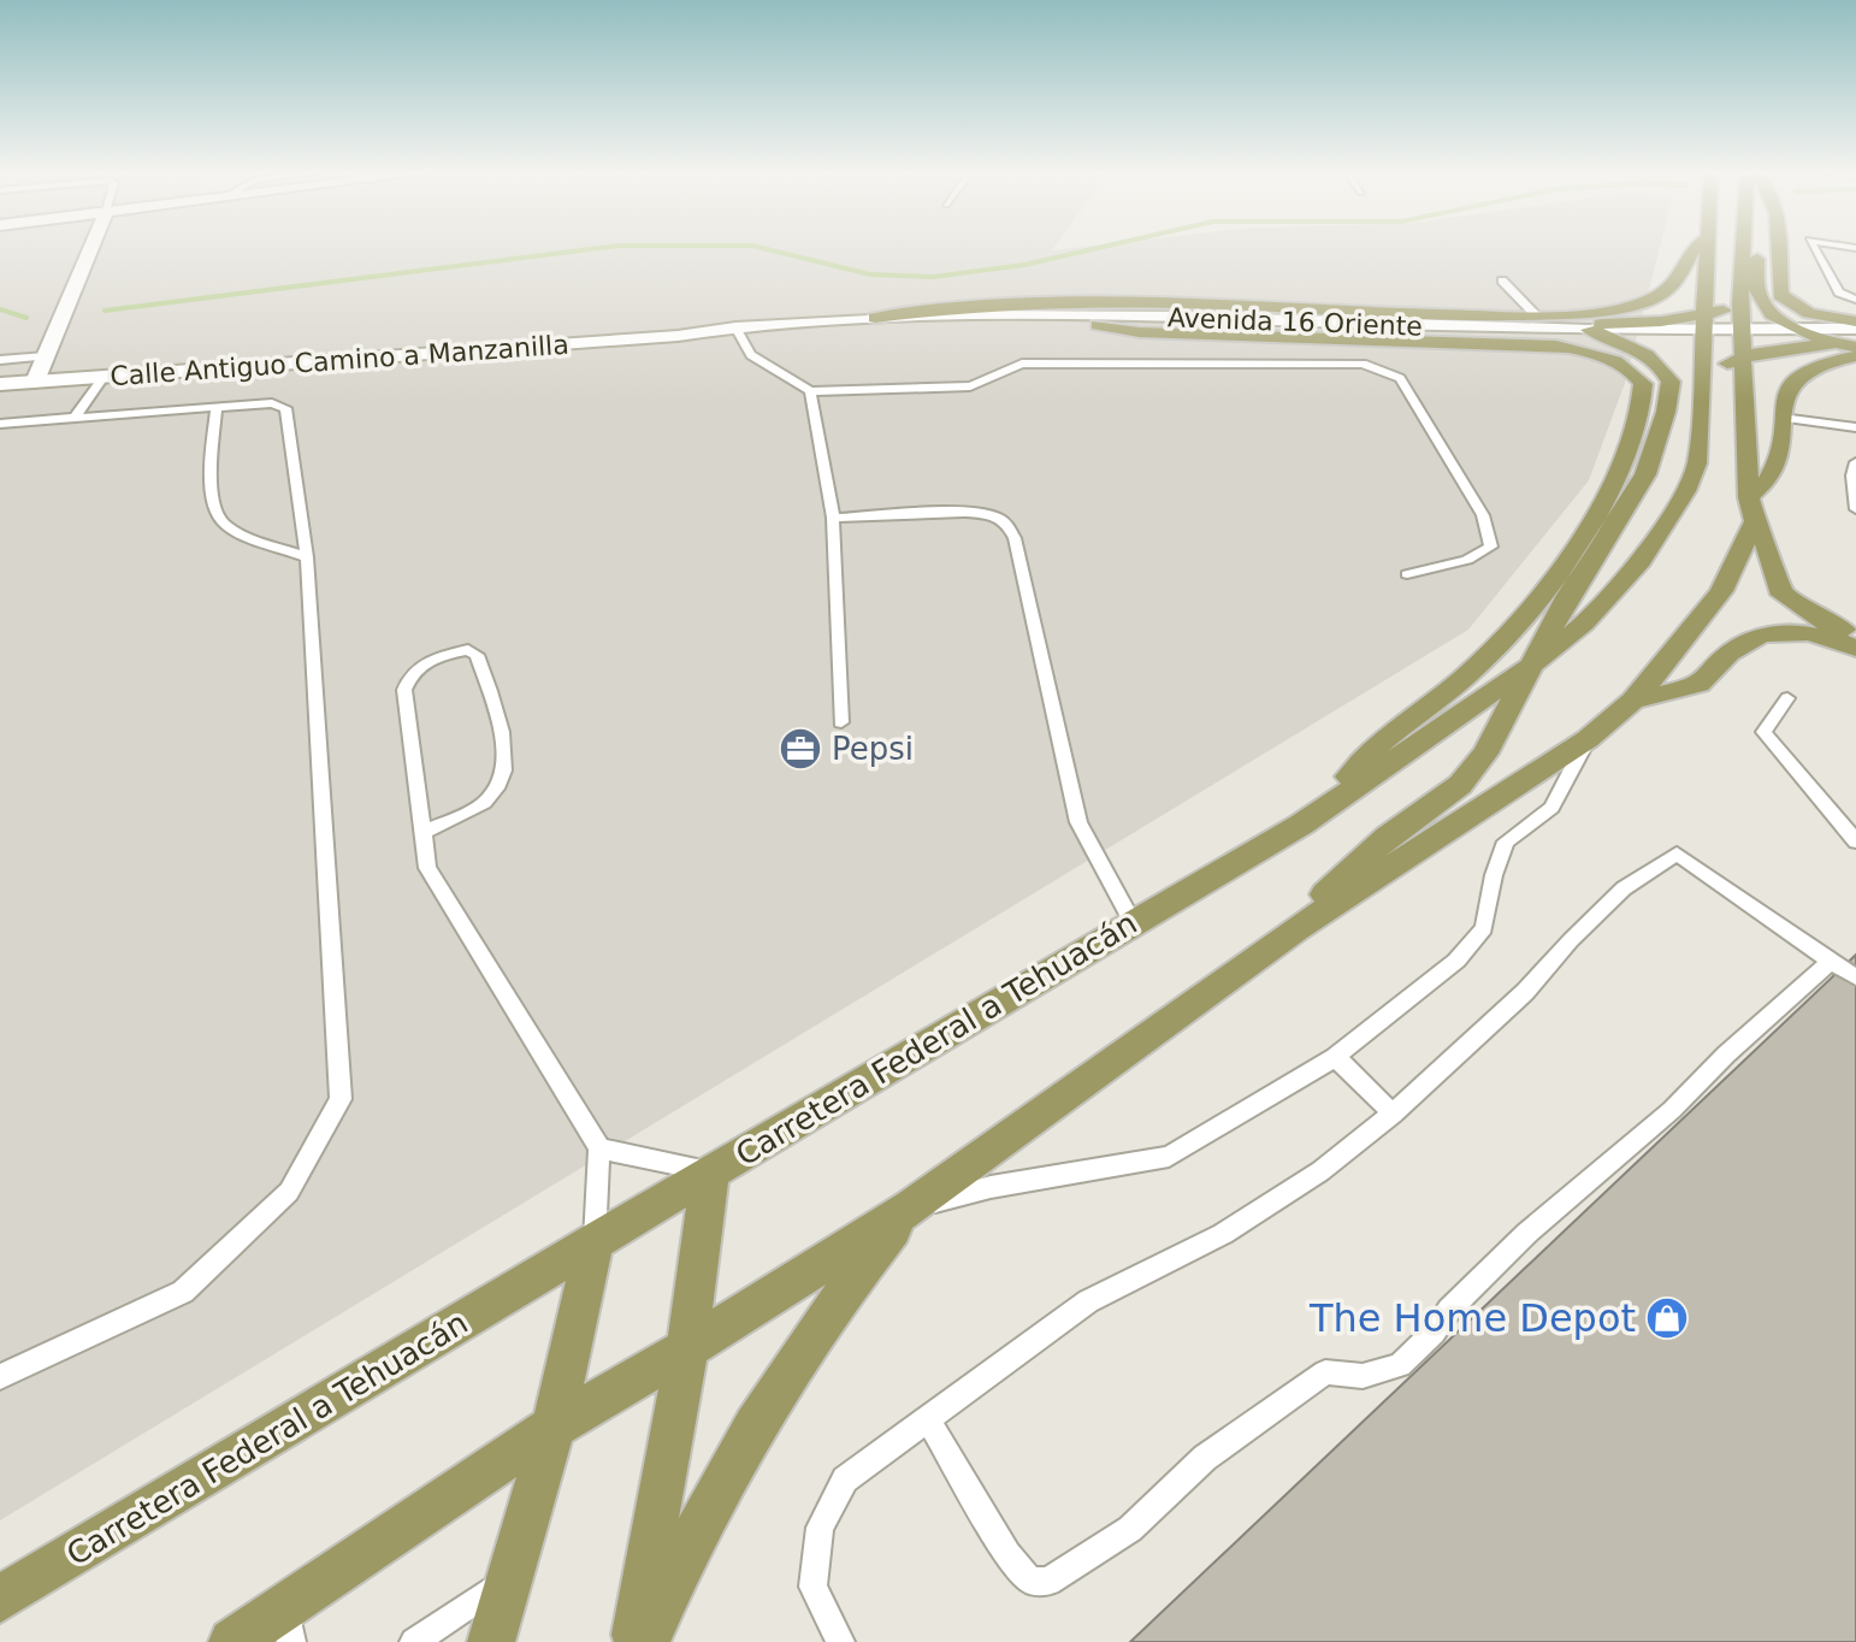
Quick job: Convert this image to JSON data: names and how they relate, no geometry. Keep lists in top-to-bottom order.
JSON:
{
  "streets": {
    "main road": ["Avenida 16 Oriente", "Calle Antiguo Camino a Manzanilla", "Carretera Federal a Tehuacán"]
  },
  "crossings": [
    ["Avenida 16 Oriente", "Calle Antiguo Camino a Manzanilla"],
    ["Avenida 16 Oriente", "Carretera Federal a Tehuacán"]
  ],
  "places": {
    "office": ["Pepsi"],
    "shop": ["The Home Depot"]
  }
}
